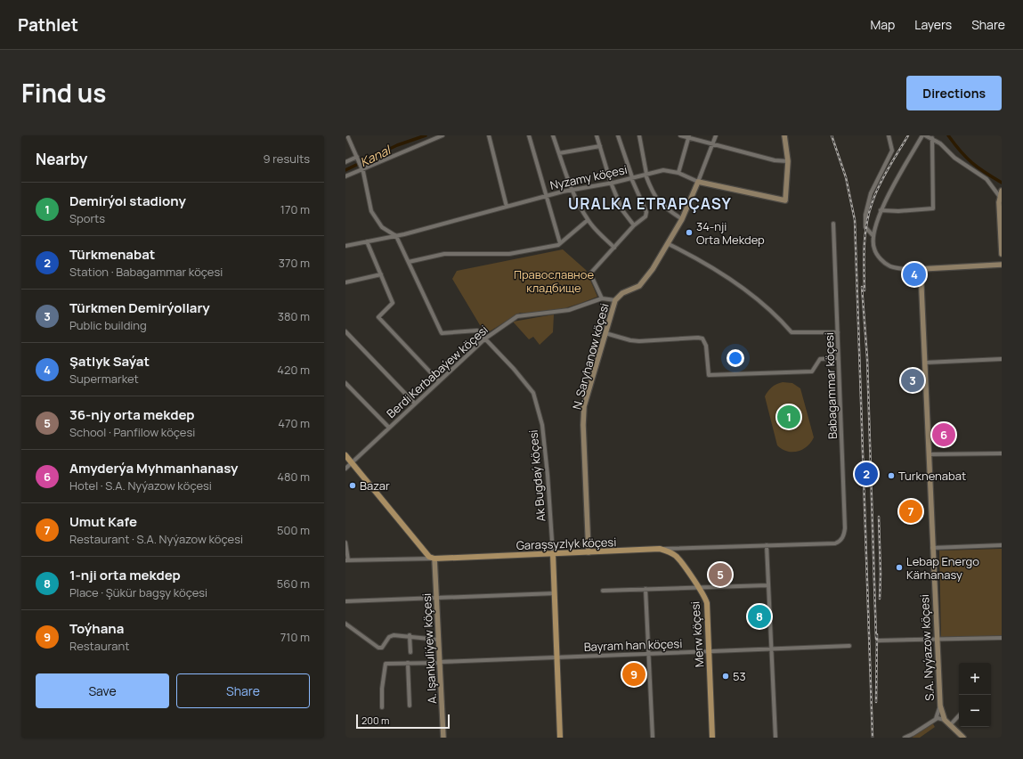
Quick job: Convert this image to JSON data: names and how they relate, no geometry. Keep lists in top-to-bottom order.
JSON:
{
  "streets": {
    "main road": ["Ak Bugdaý köçesi", "Garaşsyzlyk köçesi", "Merw köçesi"],
    "street": [
      "Nyzamy köçesi",
      "N. Saryhanow köçesi",
      "Berdi Kerbabaýew köçesi",
      "Babagammar köçesi",
      "Bayram han köçesi",
      "S.A. Nyýazow köçesi",
      "A. Işankuliýew köçesi"
    ]
  },
  "crossings": [
    ["Nyzamy köçesi", "N. Saryhanow köçesi"],
    ["N. Saryhanow köçesi", "Berdi Kerbabaýew köçesi"],
    ["N. Saryhanow köçesi", "Garaşsyzlyk köçesi"],
    ["Berdi Kerbabaýew köçesi", "Ak Bugdaý köçesi"],
    ["Babagammar köçesi", "Garaşsyzlyk köçesi"],
    ["Ak Bugdaý köçesi", "Garaşsyzlyk köçesi"],
    ["Ak Bugdaý köçesi", "Bayram han köçesi"],
    ["Garaşsyzlyk köçesi", "Merw köçesi"],
    ["Garaşsyzlyk köçesi", "A. Işankuliýew köçesi"],
    ["Merw köçesi", "Bayram han köçesi"],
    ["Bayram han köçesi", "A. Işankuliýew köçesi"]
  ],
  "districts": ["URALKA ETRAPÇASY"],
  "water": ["Kanal"],
  "parks": ["Православное кладбище"],
  "places": [
    "34-nji Orta Mekdep",
    "Turknenabat",
    "Bazar",
    "Lebap Energo Kärhanasy",
    "53"
  ],
  "scale_bar": "200 m",
  "page": {
    "header": "Pathlet",
    "nav": ["Map", "Layers", "Share"],
    "title": "Find us",
    "buttons": [
      "Directions",
      ["Save", "Share"]
    ],
    "heading": ["Nearby", "9 results"],
    "list": [
      {
        "mark": "1",
        "name": "Demirýol stadiony",
        "note": "Sports",
        "value": "170 m"
      },
      {
        "mark": "2",
        "name": "Türkmenabat",
        "note": "Station · Babagammar köçesi",
        "value": "370 m"
      },
      {
        "mark": "3",
        "name": "Türkmen Demirýollary",
        "note": "Public building",
        "value": "380 m"
      },
      {
        "mark": "4",
        "name": "Şatlyk Saýat",
        "note": "Supermarket",
        "value": "420 m"
      },
      {
        "mark": "5",
        "name": "36-njy orta mekdep",
        "note": "School · Panfilow köçesi",
        "value": "470 m"
      },
      {
        "mark": "6",
        "name": "Amyderýa Myhmanhanasy",
        "note": "Hotel · S.A. Nyýazow köçesi",
        "value": "480 m"
      },
      {
        "mark": "7",
        "name": "Umut Kafe",
        "note": "Restaurant · S.A. Nyýazow köçesi",
        "value": "500 m"
      },
      {
        "mark": "8",
        "name": "1-nji orta mekdep",
        "note": "Place · Şükür bagşy köçesi",
        "value": "560 m"
      },
      {
        "mark": "9",
        "name": "Toýhana",
        "note": "Restaurant",
        "value": "710 m"
      }
    ],
    "pins": [
      "4",
      "3",
      "1",
      "6",
      "2",
      "7",
      "5",
      "8",
      "9"
    ],
    "map_buttons": ["+", "−"],
    "scale": "200 m"
  }
}
